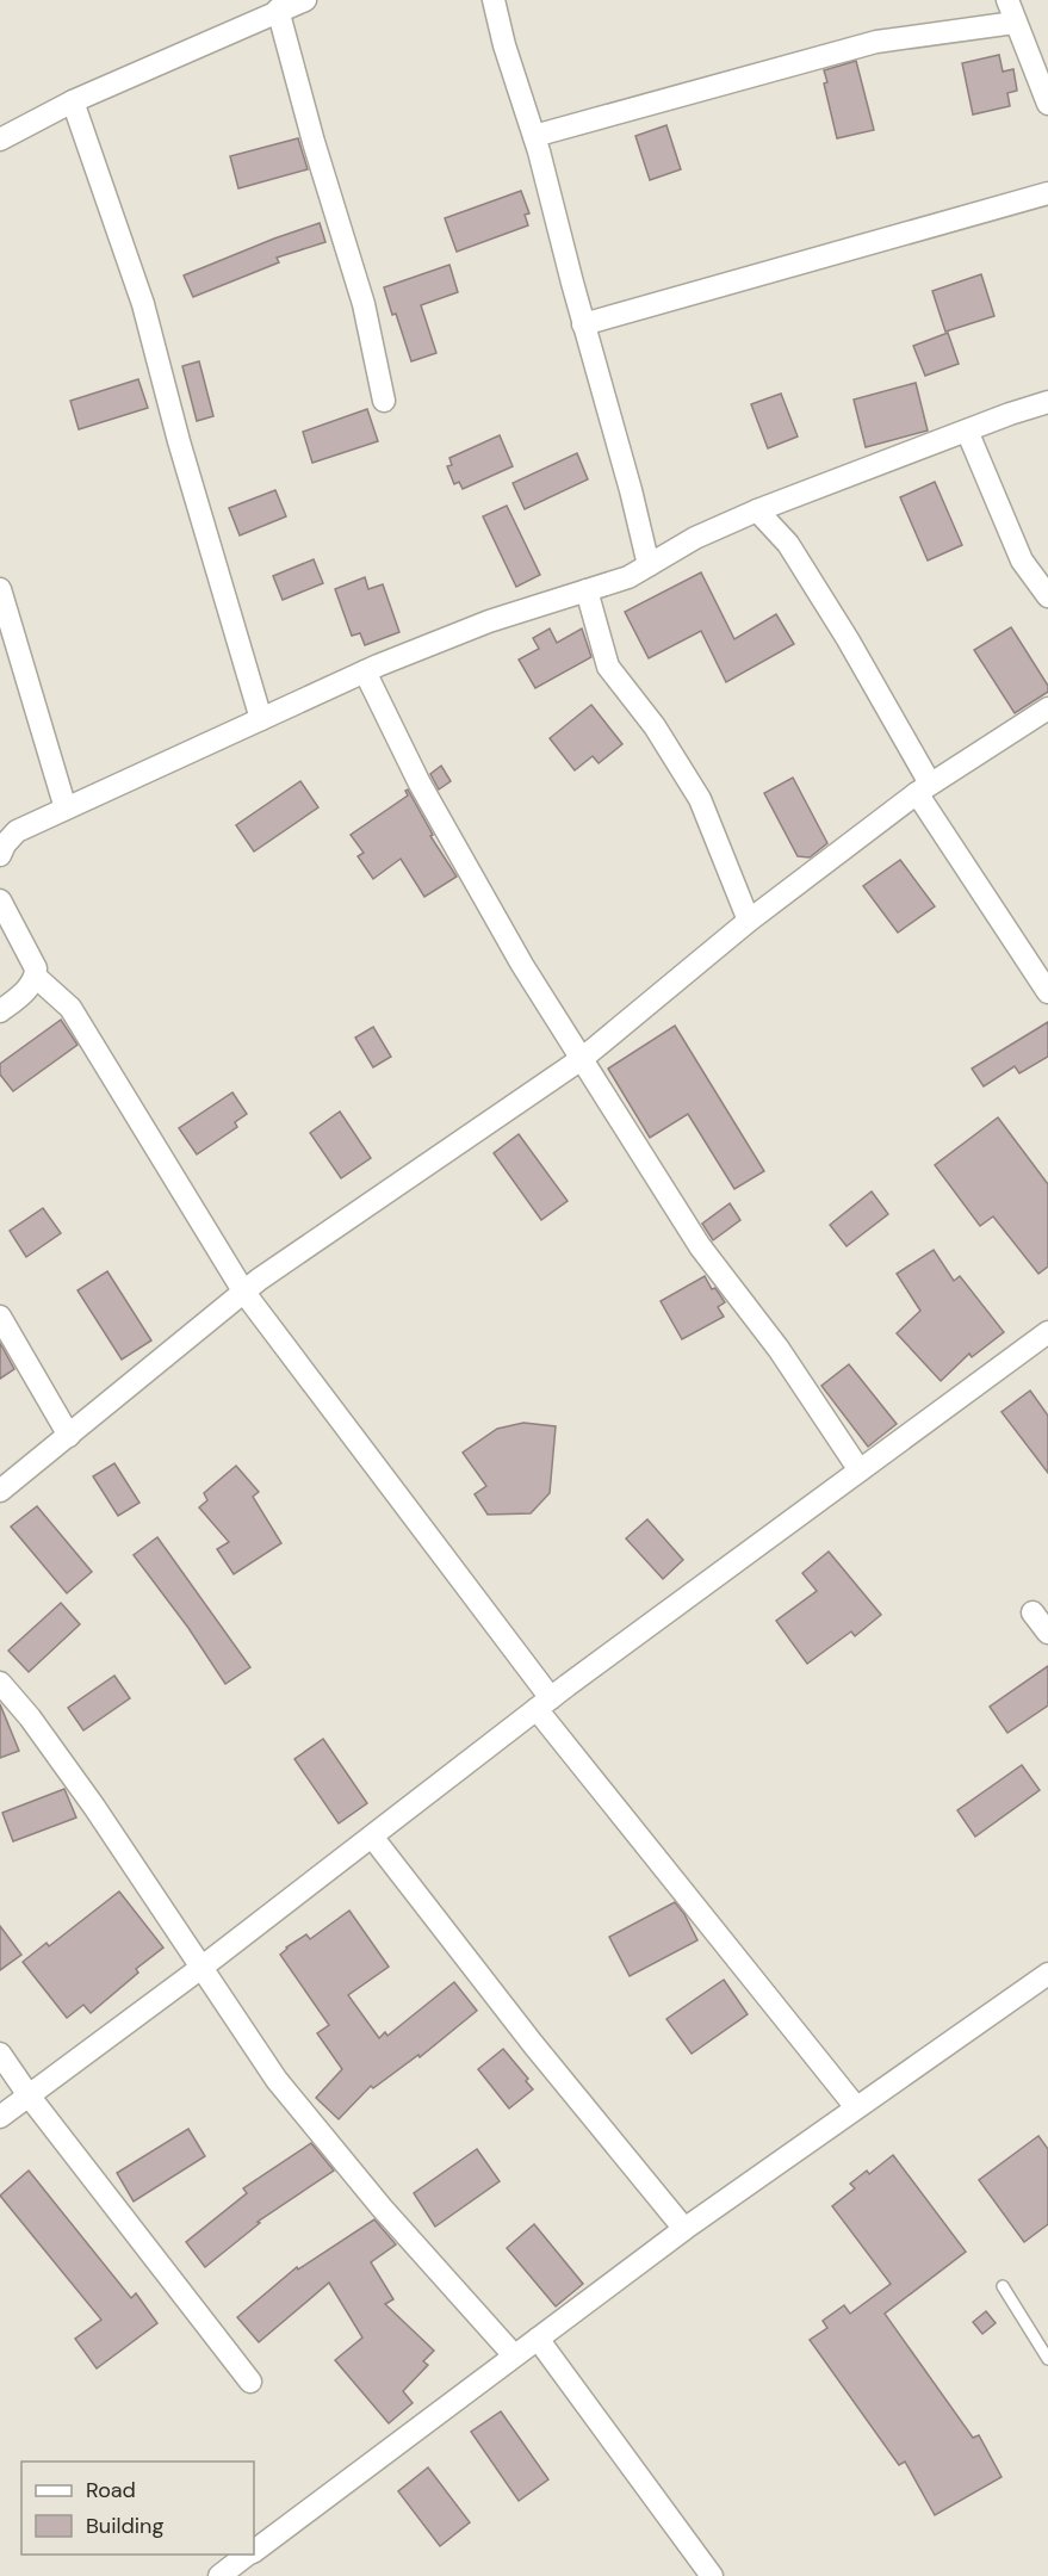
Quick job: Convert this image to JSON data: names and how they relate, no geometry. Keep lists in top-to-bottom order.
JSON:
{
  "legend": ["Road", "Building"]
}
